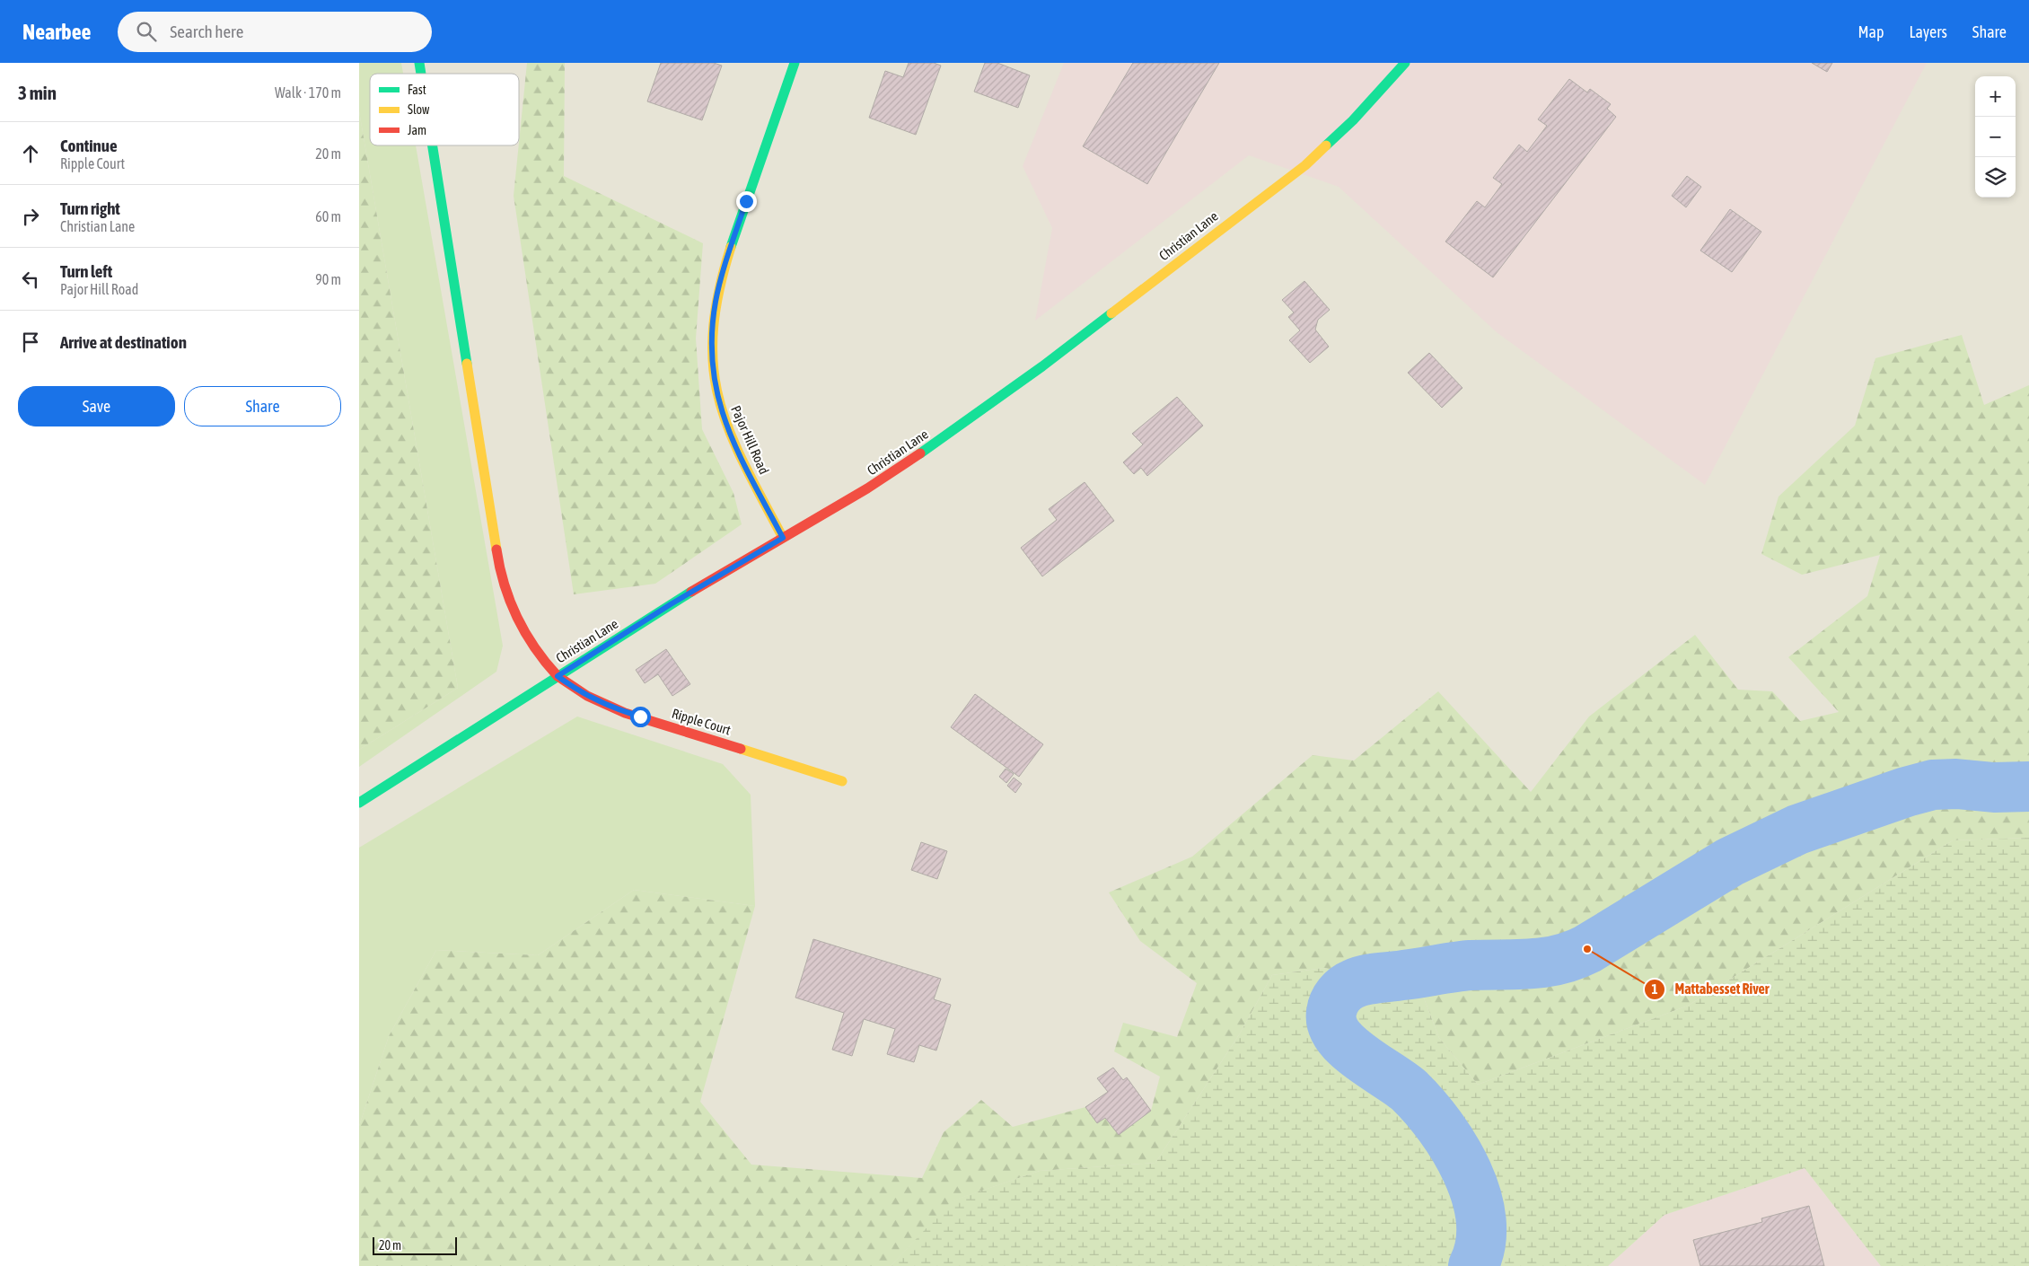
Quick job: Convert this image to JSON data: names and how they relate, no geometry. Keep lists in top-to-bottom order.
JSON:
{
  "streets": {
    "main road": ["Christian Lane", "Pajor Hill Road", "Ripple Court"]
  },
  "crossings": [
    ["Christian Lane", "Pajor Hill Road"],
    ["Christian Lane", "Ripple Court"]
  ],
  "places": ["Mattabesset River"],
  "legend": ["Fast", "Slow", "Jam"],
  "scale_bar": "20 m",
  "page": {
    "header": "Nearbee",
    "search": "Search here",
    "nav": ["Map", "Layers", "Share"],
    "heading": ["3 min", "Walk · 170 m"],
    "map_buttons": ["+", "−"],
    "list": [
      ["Continue", "Ripple Court", "20 m"],
      ["Turn right", "Christian Lane", "60 m"],
      ["Turn left", "Pajor Hill Road", "90 m"],
      "Arrive at destination"
    ],
    "buttons": ["Save", "Share"],
    "scale": "20 m"
  }
}
